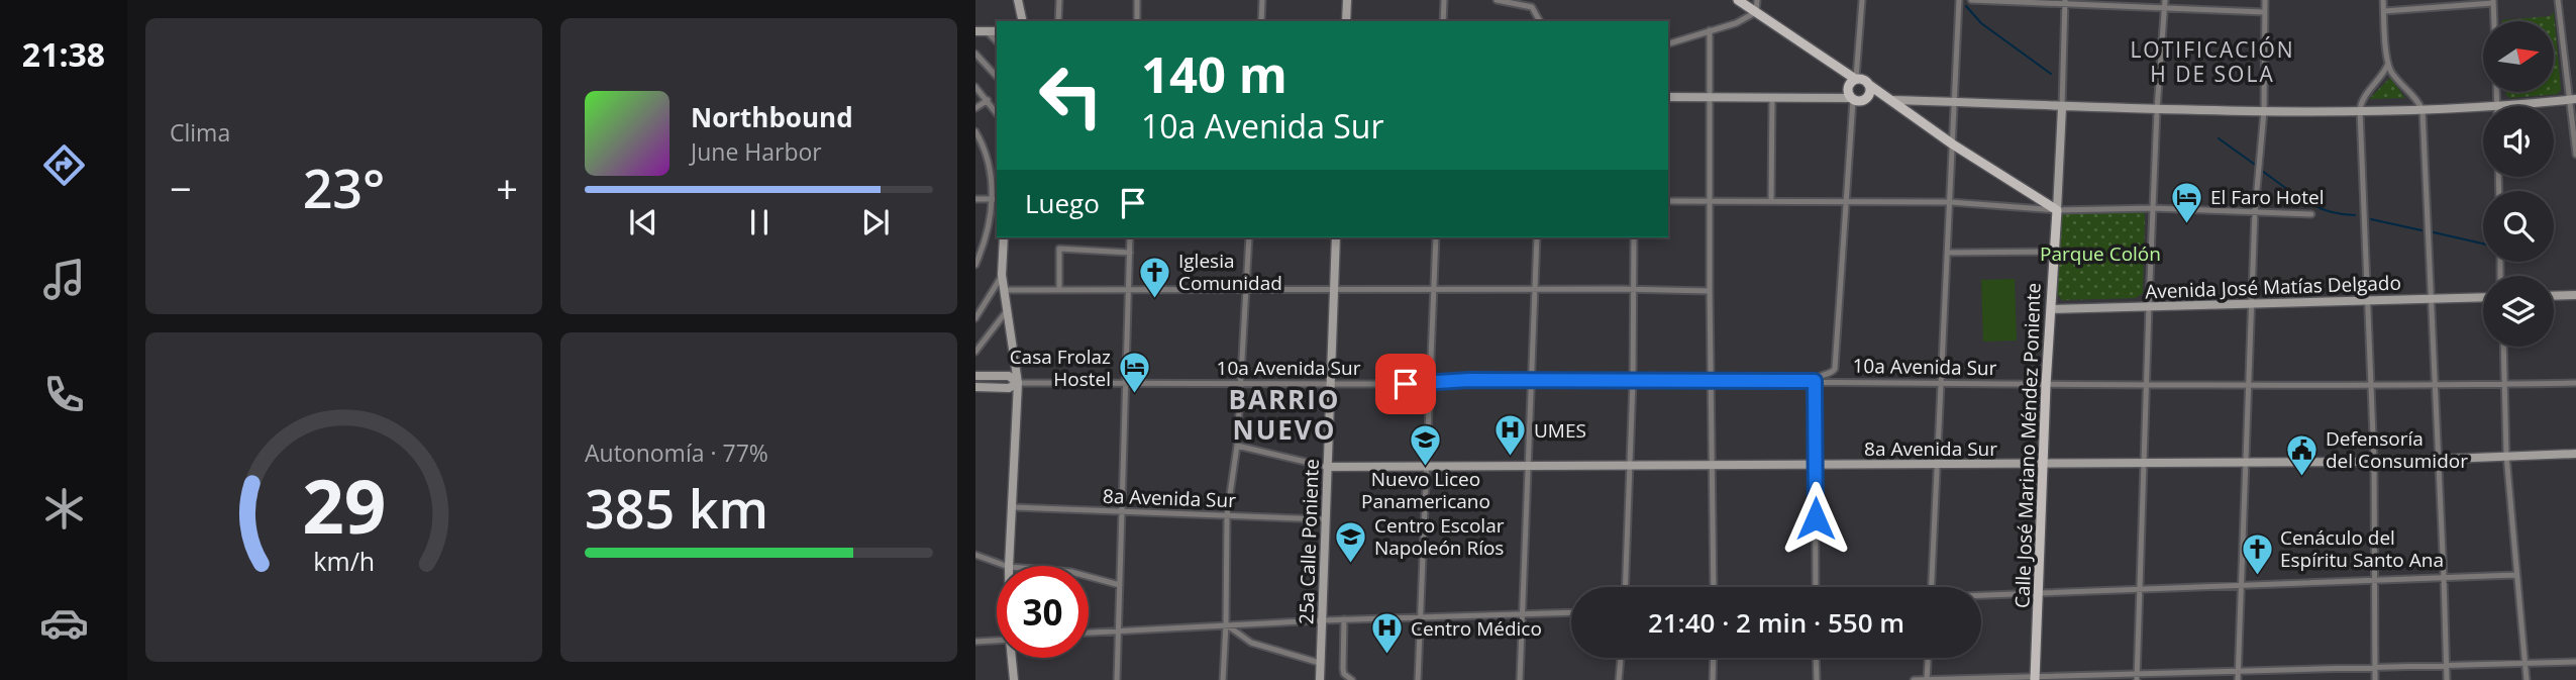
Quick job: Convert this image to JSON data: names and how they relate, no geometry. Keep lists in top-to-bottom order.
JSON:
{
  "streets": {
    "main road": ["Calle José Mariano Méndez Poniente"],
    "street": [
      "Avenida José Matías Delgado",
      "10a Avenida Sur",
      "8a Avenida Sur",
      "25a Calle Poniente"
    ]
  },
  "crossings": [
    ["Avenida José Matías Delgado", "Calle José Mariano Méndez Poniente"],
    ["10a Avenida Sur", "Calle José Mariano Méndez Poniente"],
    ["10a Avenida Sur", "25a Calle Poniente"],
    ["Calle José Mariano Méndez Poniente", "8a Avenida Sur"],
    ["8a Avenida Sur", "25a Calle Poniente"]
  ],
  "districts": ["LOTIFICACIÓN H DE SOLA", "BARRIO NUEVO"],
  "parks": ["Parque Colón"],
  "places": {
    "hotel": ["El Faro Hotel", "Casa Frolaz Hostel"],
    "church": ["Iglesia Comunidad", "Cenáculo del Espíritu Santo Ana"],
    "hospital": ["UMES", "Centro Médico"],
    "school or university": ["Nuevo Liceo Panamericano", "Centro Escolar Napoleón Ríos"],
    "public building": ["Defensoría del Consumidor"]
  },
  "north": "right",
  "page": {
    "tabs": "21:38",
    "tile": [
      "Clima",
      ["Autonomía · 77%", "385 km"]
    ],
    "turn": ["140 m", "10a Avenida Sur"],
    "song": ["Northbound", "June Harbor"],
    "heat": ["−", "23°", "+"],
    "then": "Luego",
    "limit": "30",
    "trip": "21:40 · 2 min · 550 m",
    "gauge": ["29", "km/h"]
  }
}
